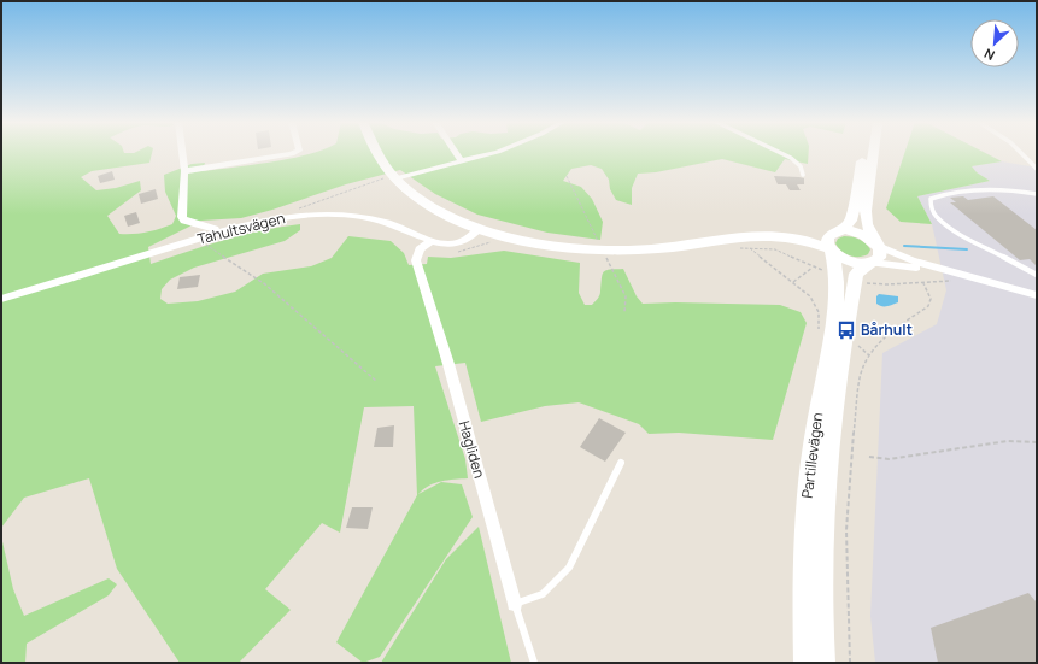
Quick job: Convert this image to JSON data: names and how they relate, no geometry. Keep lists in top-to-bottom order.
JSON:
{
  "streets": {
    "street": ["Tahultsvägen", "Hagliden", "Partillevägen"]
  },
  "crossings": [
    ["Tahultsvägen", "Hagliden"]
  ],
  "places": {
    "bus stop": ["Bårhult"]
  },
  "north": "bottom left"
}
